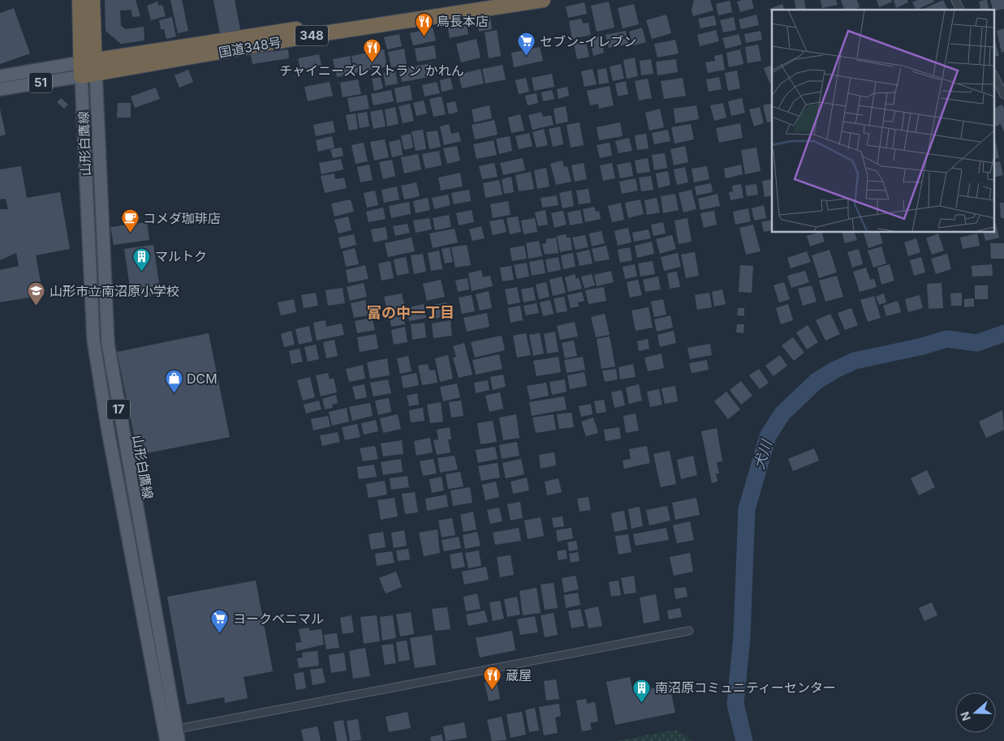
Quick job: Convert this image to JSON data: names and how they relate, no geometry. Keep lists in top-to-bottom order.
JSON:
{
  "streets": {
    "highway": ["348", "国道348号"],
    "main road": ["51", "山形白鷹線", "17"]
  },
  "crossings": [
    ["348", "国道348号"],
    ["348", "51"],
    ["348", "山形白鷹線"],
    ["国道348号", "51"],
    ["国道348号", "山形白鷹線"],
    ["51", "山形白鷹線"]
  ],
  "districts": ["富の中一丁目"],
  "water": ["犬川"],
  "places": {
    "restaurant": ["鳥長本店", "チャイニーズレストラン かれん", "蔵屋"],
    "supermarket": ["セブン-イレブン", "ヨークベニマル"],
    "cafe": ["コメダ珈琲店"],
    "building": ["マルトク", "南沼原コミュニティーセンター"],
    "school or university": ["山形市立南沼原小学校"],
    "shop": ["DCM"]
  },
  "north": "left"
}
